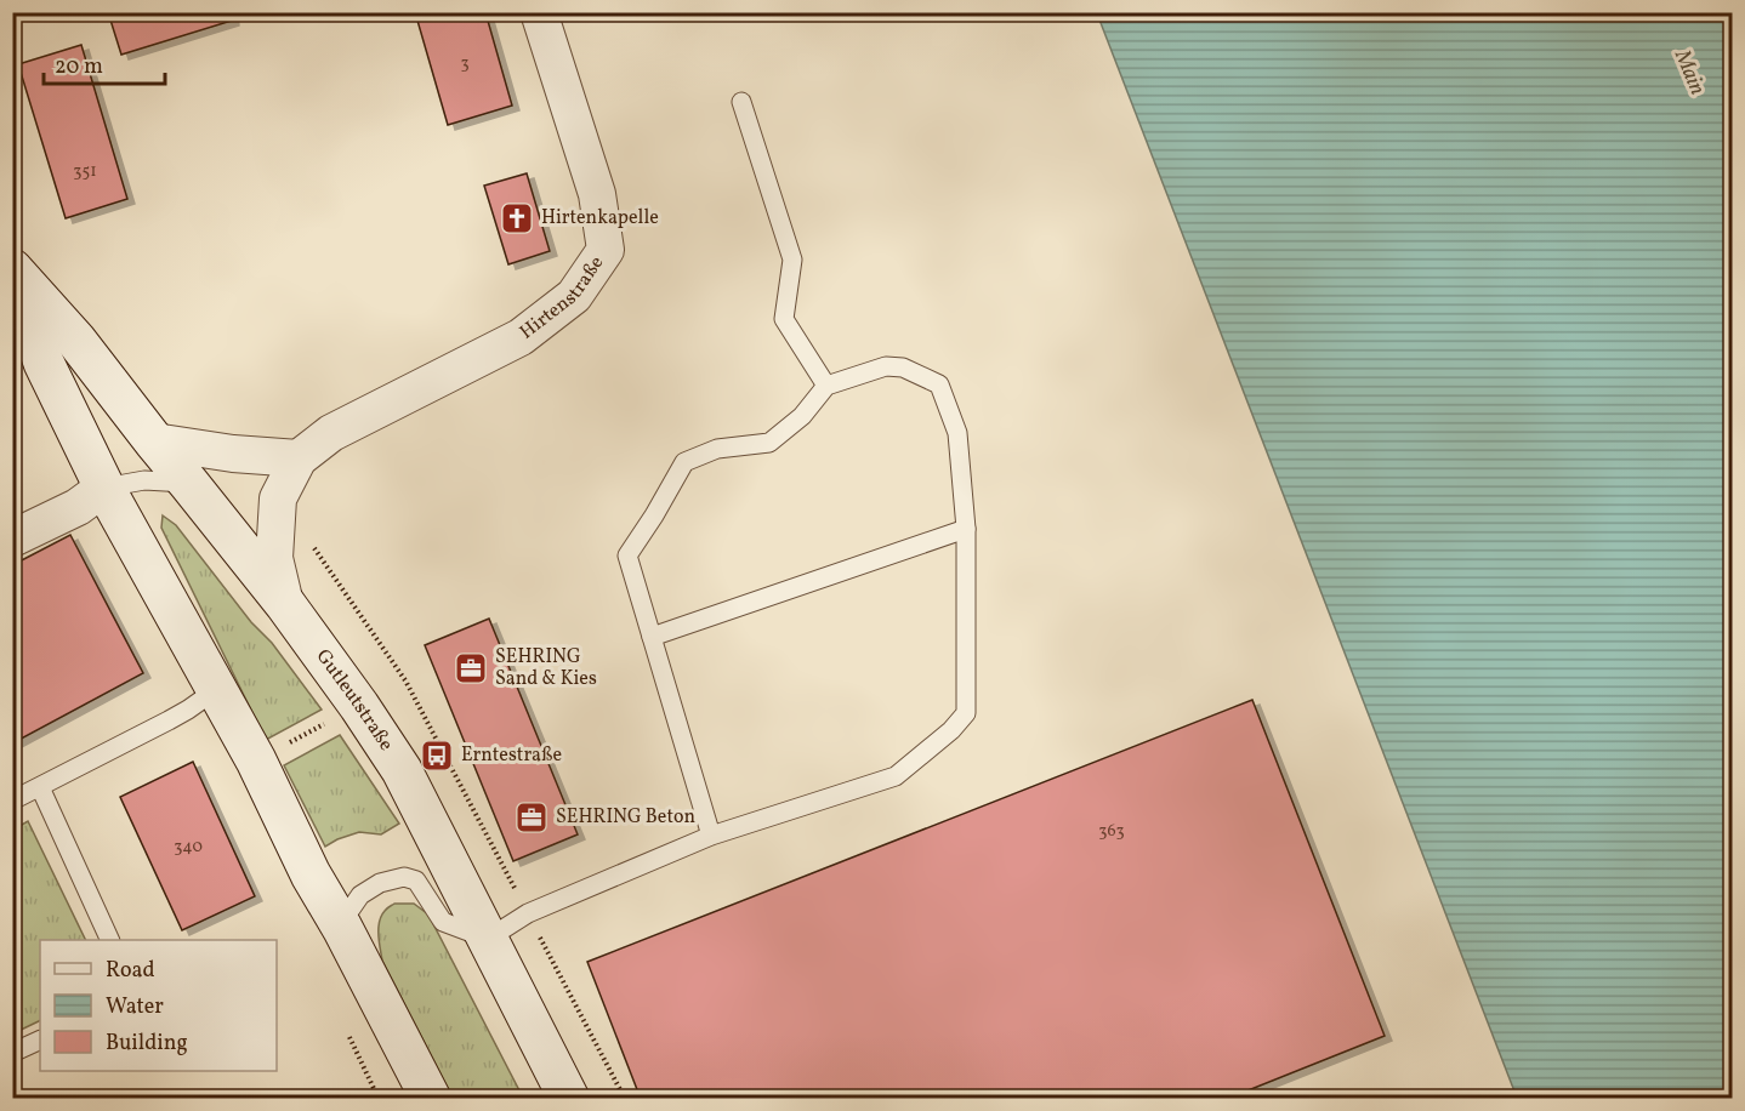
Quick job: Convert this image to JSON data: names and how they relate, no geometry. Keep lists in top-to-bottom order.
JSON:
{
  "streets": {
    "main road": ["Gutleutstraße"],
    "street": ["Hirtenstraße"]
  },
  "crossings": [
    ["Hirtenstraße", "Gutleutstraße"]
  ],
  "water": ["Main"],
  "places": {
    "church": ["Hirtenkapelle"],
    "office": ["SEHRING Sand & Kies", "SEHRING Beton"],
    "bus stop": ["Erntestraße"]
  },
  "house_numbers": [
    "3",
    "351",
    "363",
    "340"
  ],
  "legend": ["Road", "Water", "Building"],
  "scale_bar": "20 m"
}
